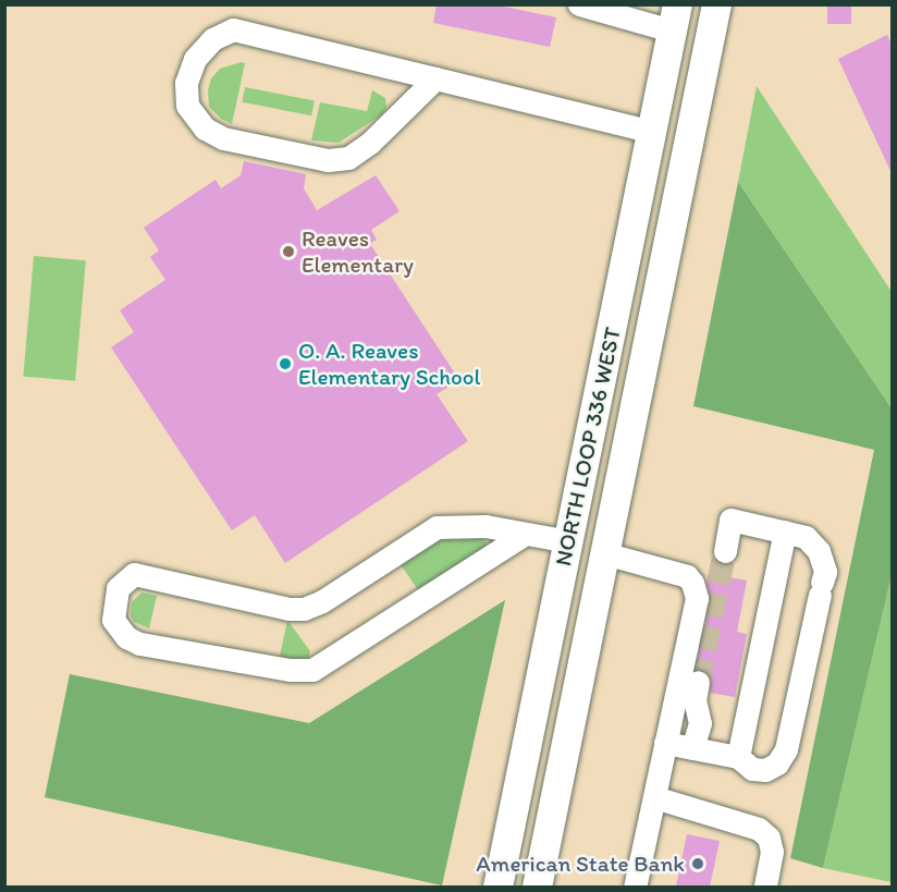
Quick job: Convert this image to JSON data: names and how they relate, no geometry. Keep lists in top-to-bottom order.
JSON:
{
  "streets": {
    "main road": ["NORTH LOOP 336 WEST"]
  },
  "places": ["Reaves Elementary", "O. A. Reaves Elementary School", "American State Bank"]
}
